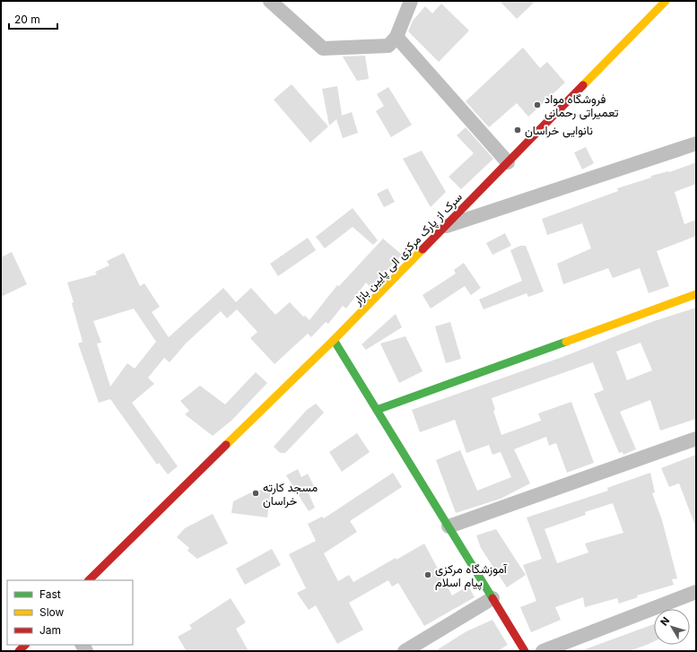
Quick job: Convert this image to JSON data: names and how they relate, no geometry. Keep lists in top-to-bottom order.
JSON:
{
  "streets": {
    "main road": ["سرک از پارک مرکزی الی پایین بازار"]
  },
  "places": [
    "فروشگاه مواد تعمیراتی رحمانی",
    "نانوایی خراسان",
    "مسجد کارته خراسان",
    "آموزشگاه مرکزی پیام اسلام"
  ],
  "legend": ["Fast", "Slow", "Jam"],
  "scale_bar": "20 m",
  "north": "top left"
}
